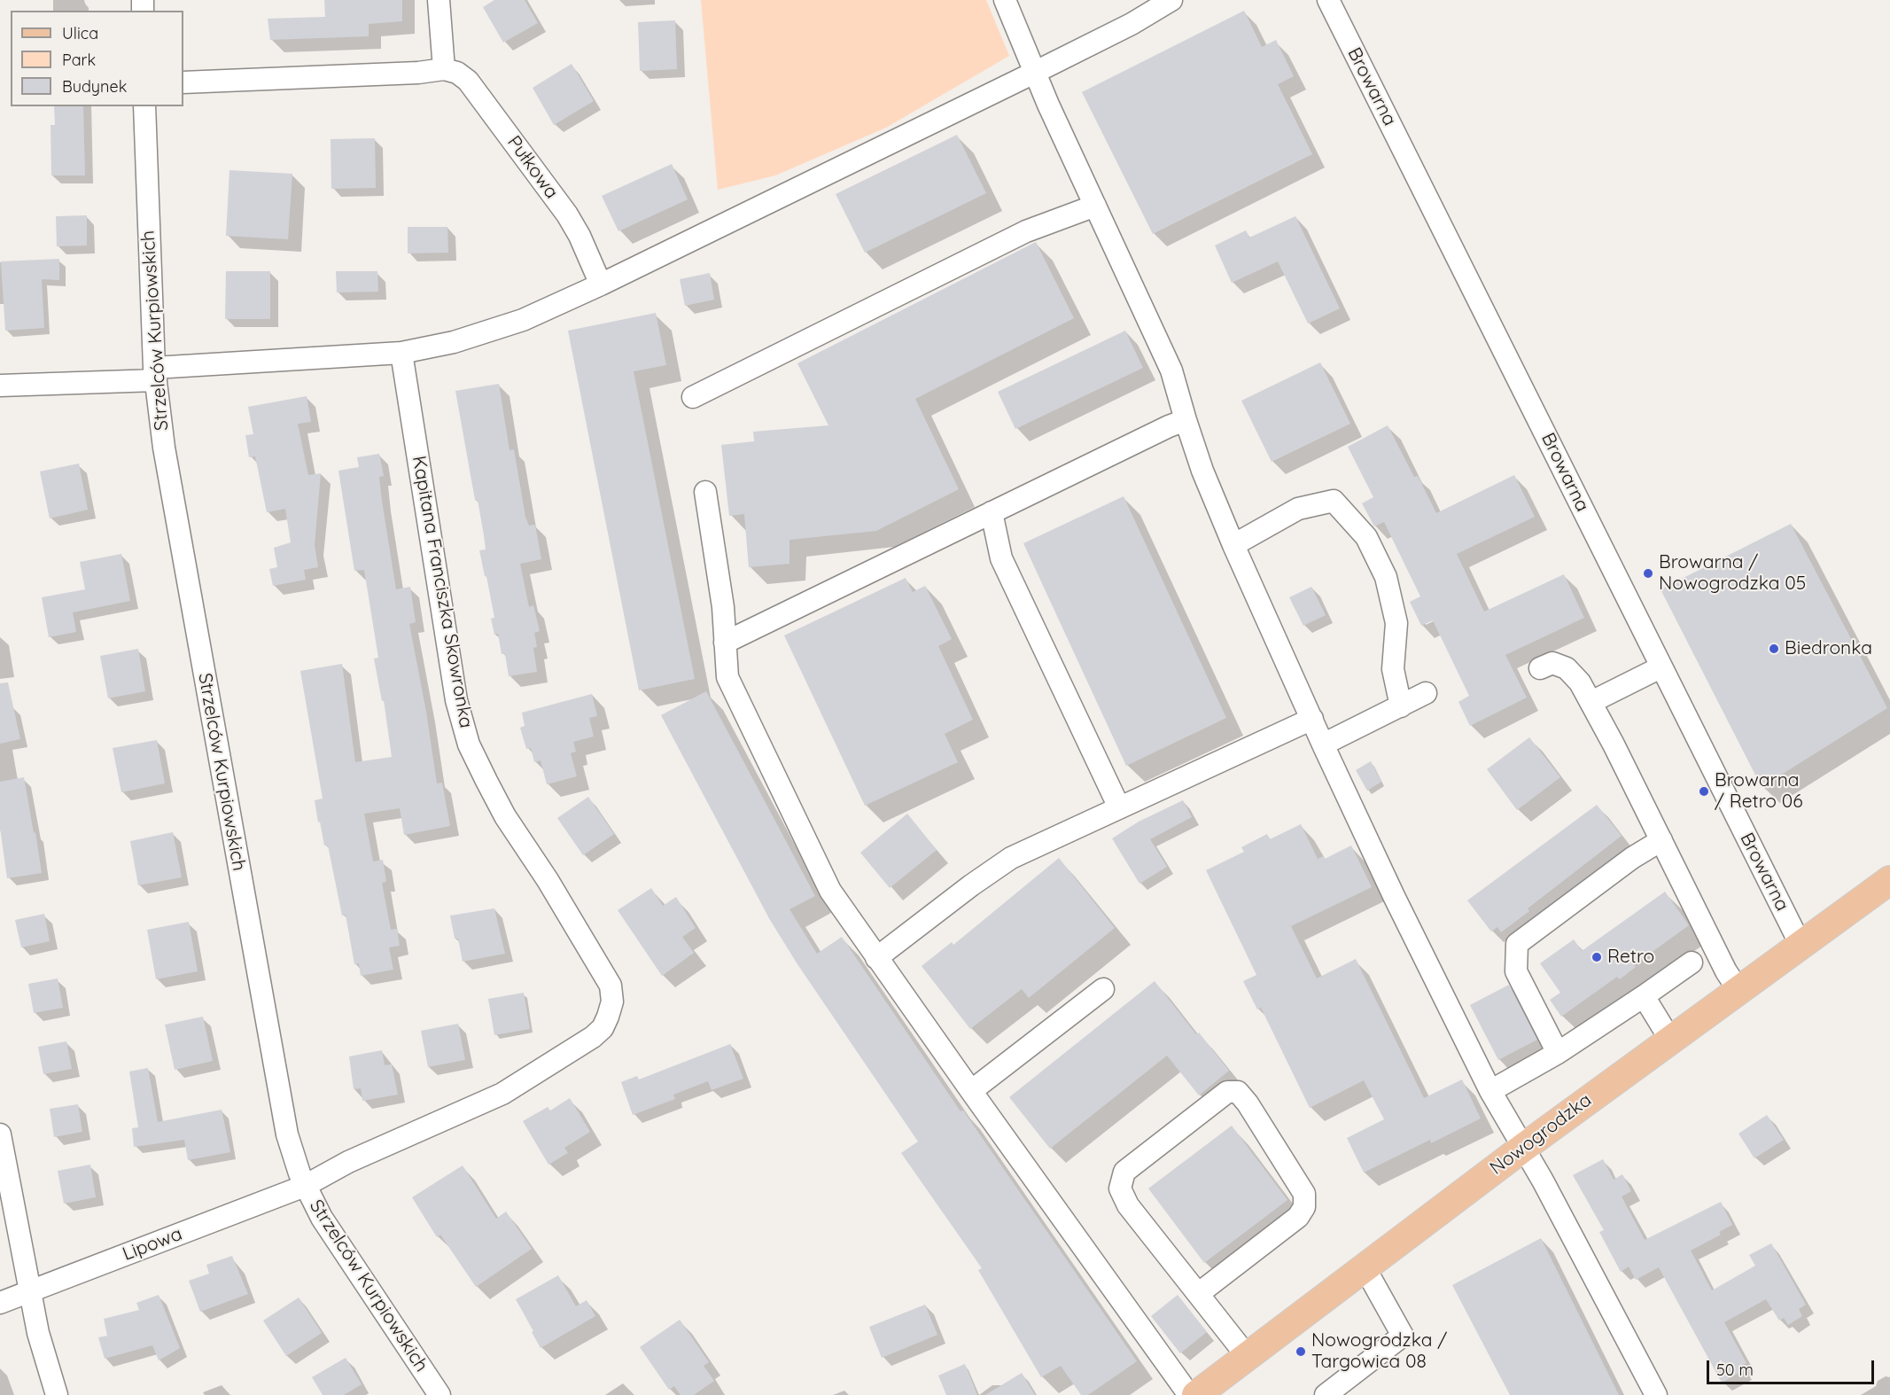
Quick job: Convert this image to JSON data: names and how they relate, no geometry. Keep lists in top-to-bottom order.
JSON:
{
  "streets": {
    "main road": ["Nowogrodzka"],
    "street": [
      "Browarna",
      "Pułkowa",
      "Strzelców Kurpiowskich",
      "Kapitana Franciszka Skowronka",
      "Lipowa"
    ]
  },
  "crossings": [
    ["Browarna", "Nowogrodzka"],
    ["Strzelców Kurpiowskich", "Kapitana Franciszka Skowronka"],
    ["Strzelców Kurpiowskich", "Lipowa"],
    ["Kapitana Franciszka Skowronka", "Lipowa"]
  ],
  "places": [
    "Browarna / Nowogrodzka 05",
    "Biedronka",
    "Browarna / Retro 06",
    "Retro",
    "Nowogrodzka / Targowica 08"
  ],
  "legend": ["Ulica", "Park", "Budynek"],
  "scale_bar": "50 m"
}
